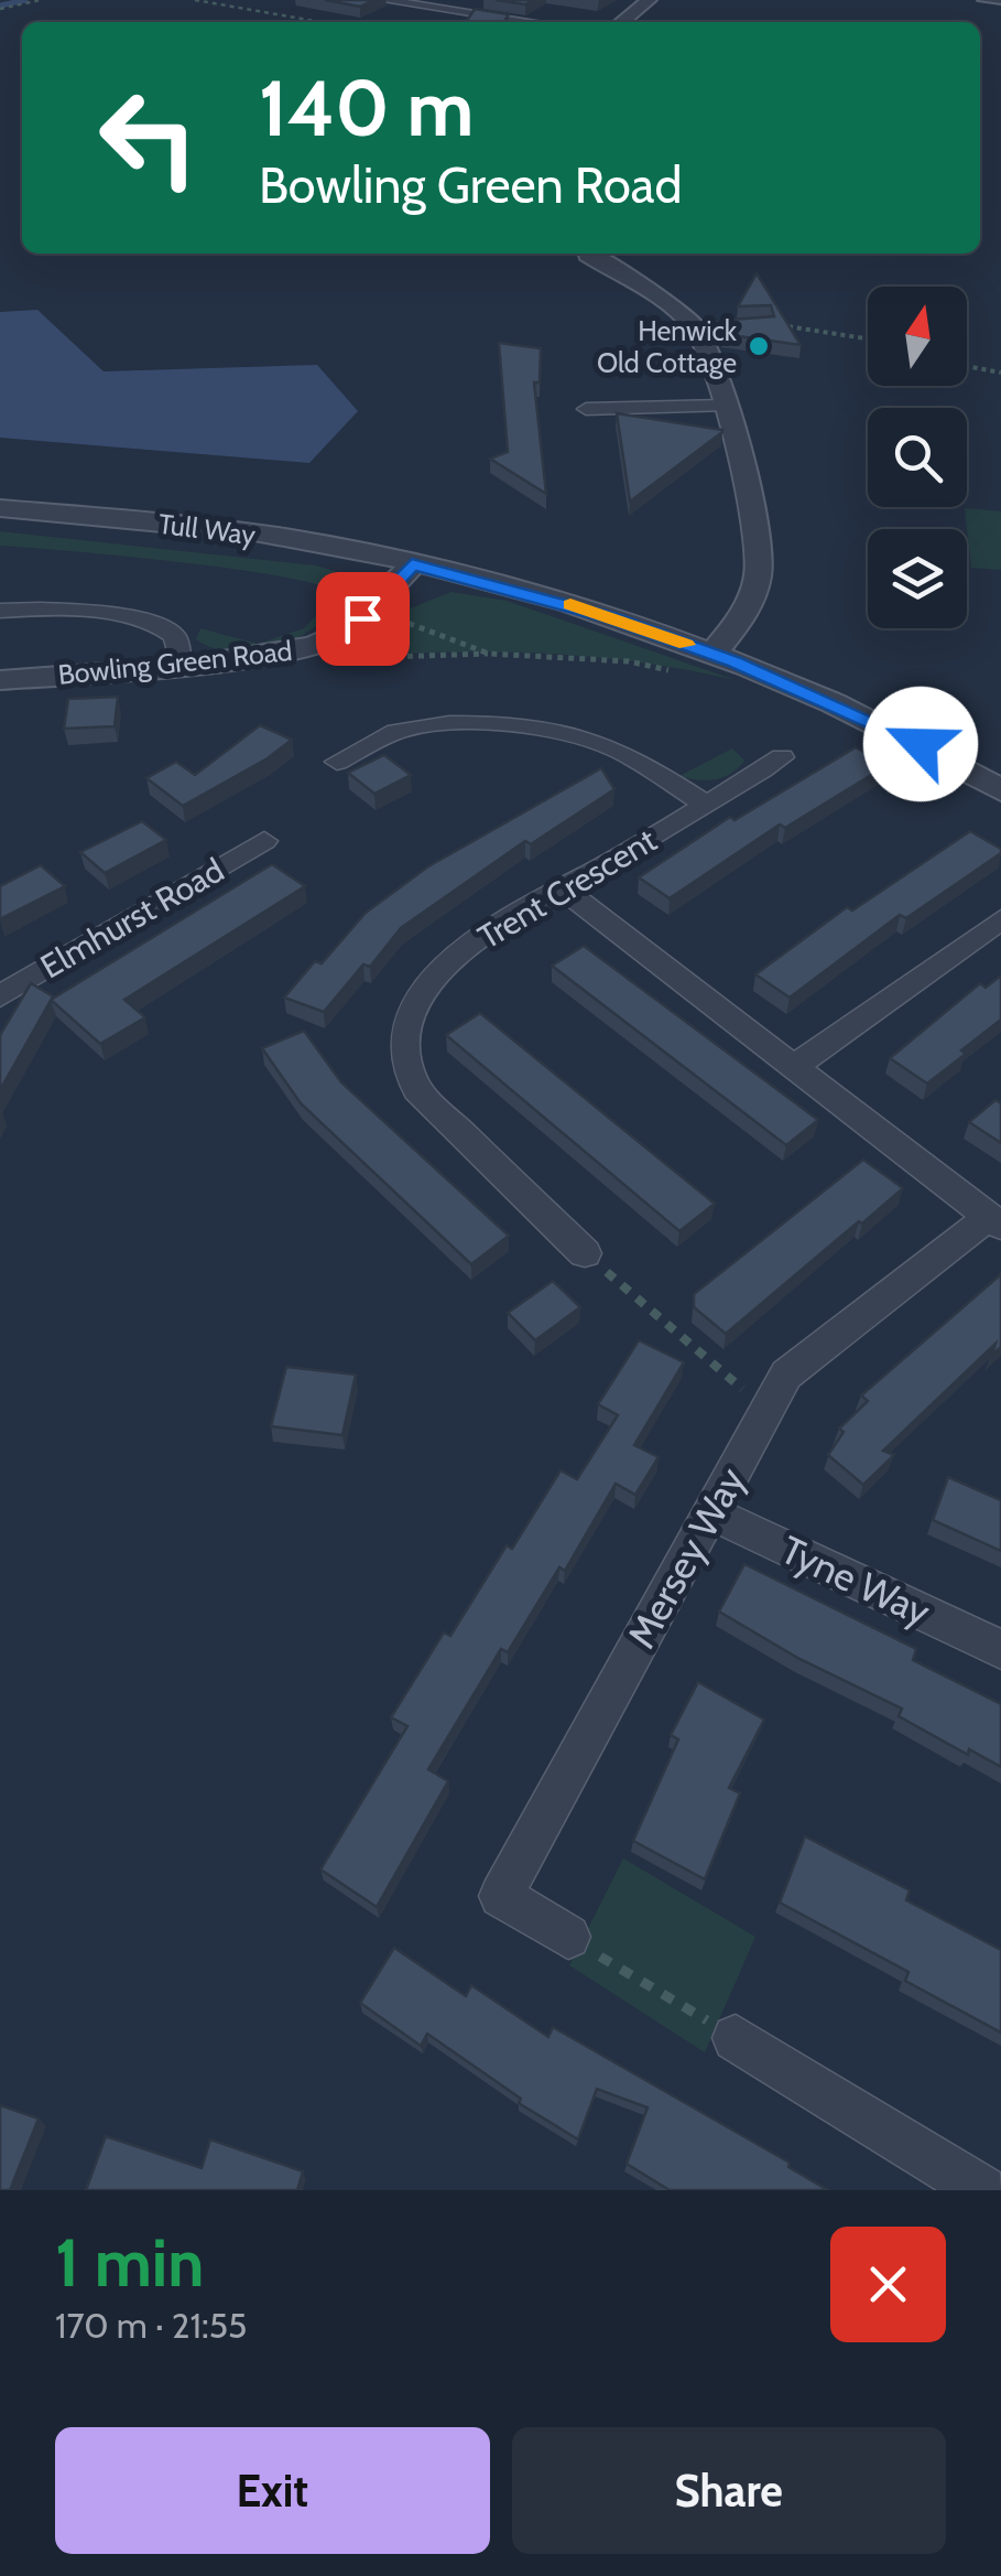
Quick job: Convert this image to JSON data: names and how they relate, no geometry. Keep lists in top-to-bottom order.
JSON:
{
  "streets": {
    "street": [
      "Tull Way",
      "Bowling Green Road",
      "Trent Crescent",
      "Elmhurst Road",
      "Mersey Way",
      "Tyne Way"
    ]
  },
  "crossings": [
    ["Tull Way", "Bowling Green Road"],
    ["Trent Crescent", "Mersey Way"],
    ["Mersey Way", "Tyne Way"]
  ],
  "places": ["Henwick Old Cottage"],
  "north": "top",
  "page": {
    "turn": ["140 m", "Bowling Green Road"],
    "heading": ["1 min", "170 m · 21:55"],
    "buttons": ["Exit", "Share"]
  }
}
